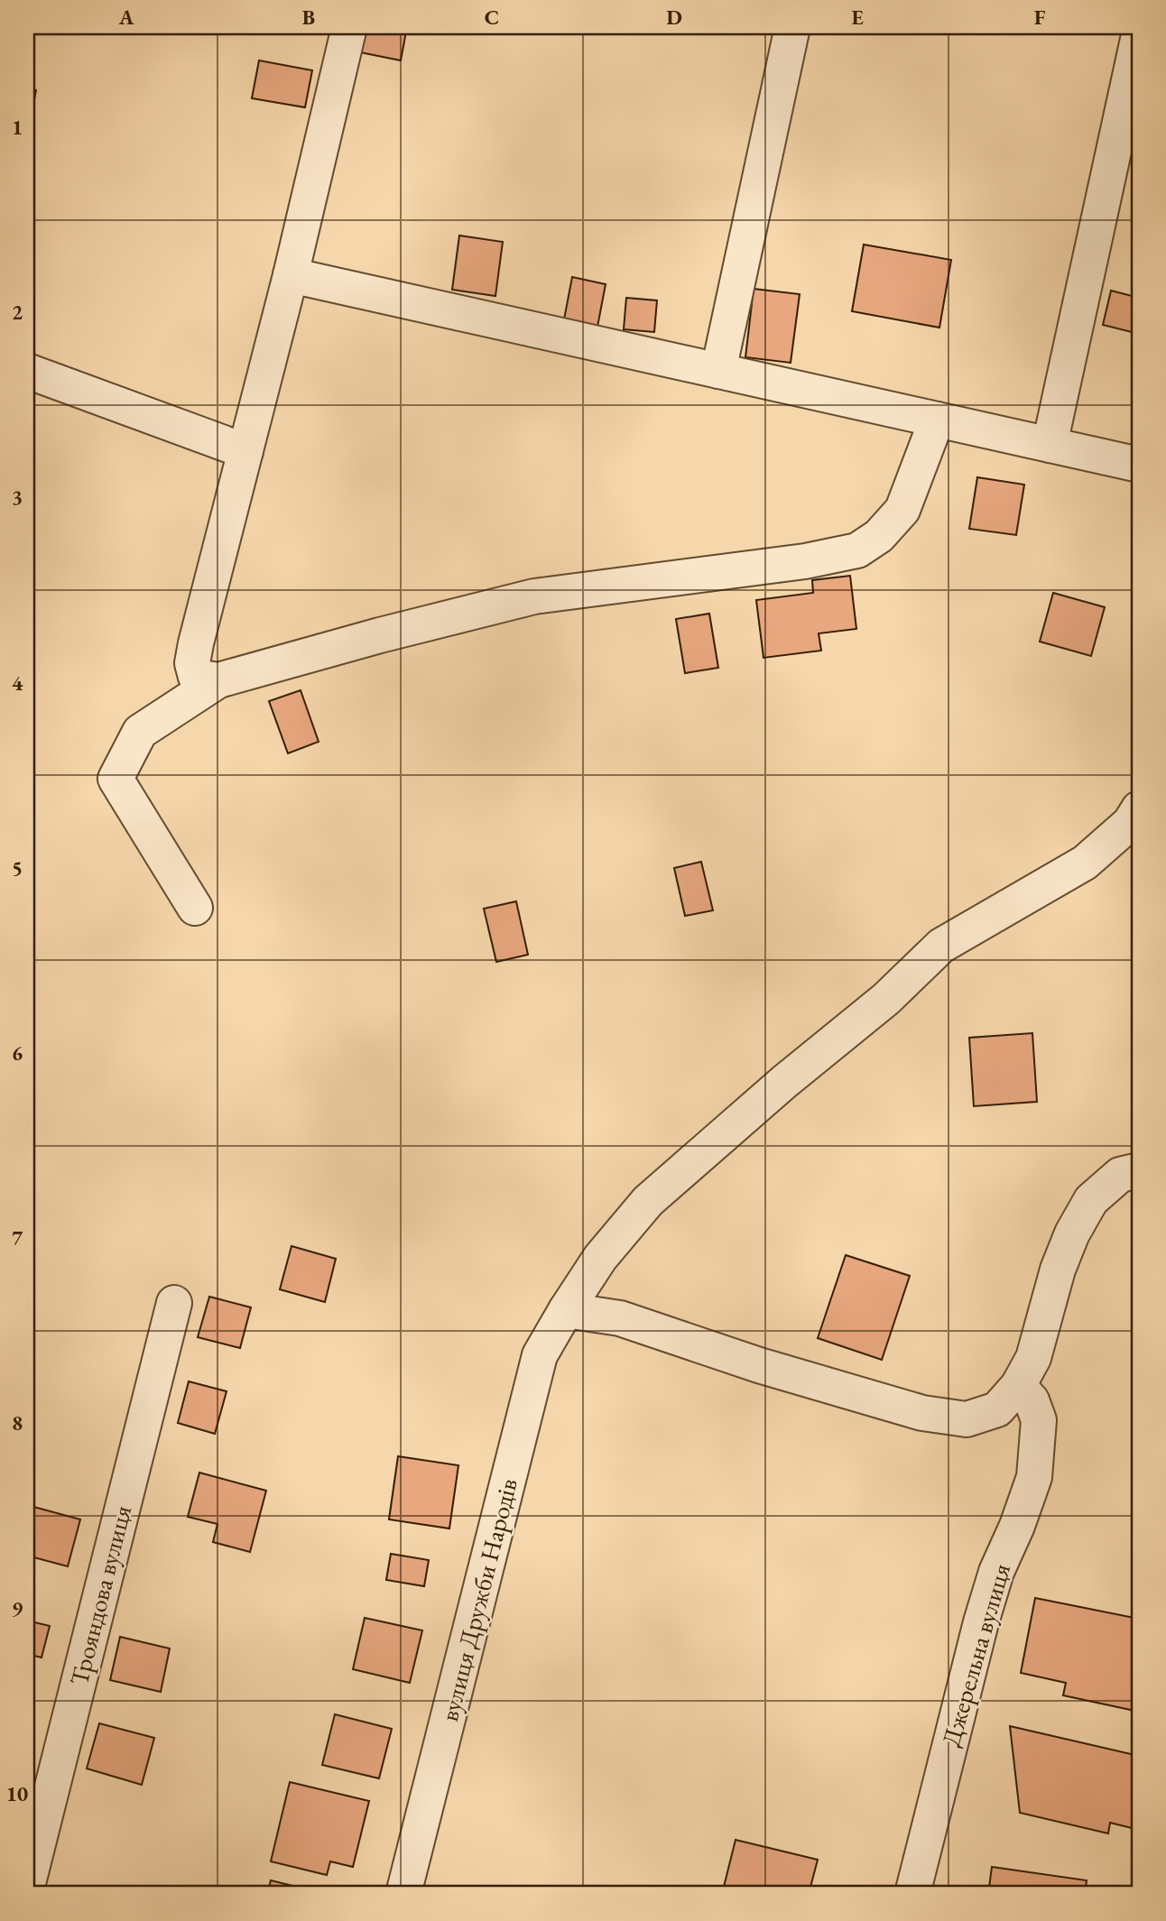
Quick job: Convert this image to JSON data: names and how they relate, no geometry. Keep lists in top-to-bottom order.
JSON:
{
  "streets": {
    "street": ["Трояндова вулиця", "вулиця Дружби Народів", "Джерельна вулиця"]
  },
  "grid": {
    "columns": [
      "A",
      "B",
      "C",
      "D",
      "E",
      "F"
    ],
    "rows": [
      "1",
      "2",
      "3",
      "4",
      "5",
      "6",
      "7",
      "8",
      "9",
      "10"
    ]
  }
}
